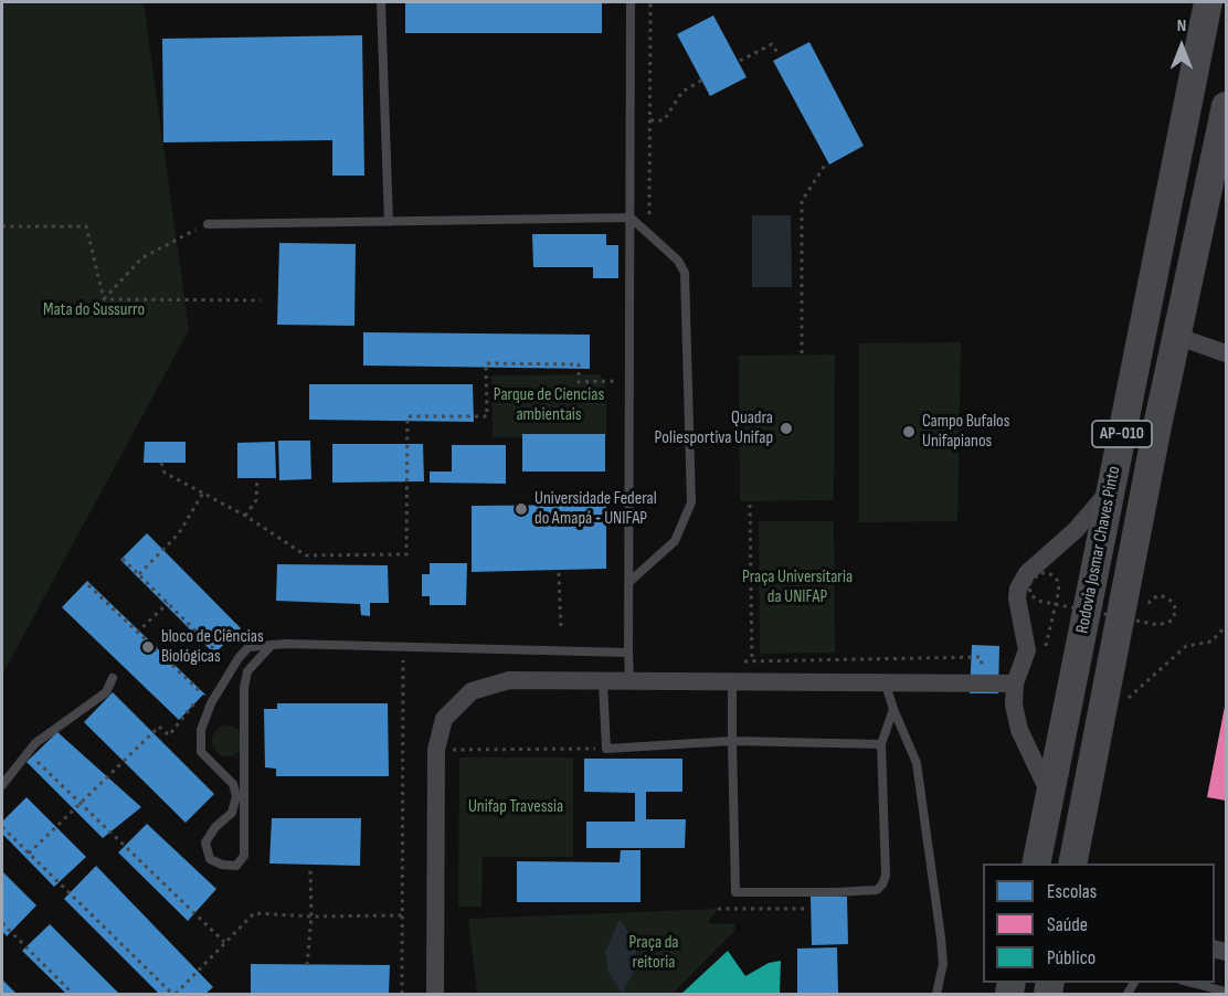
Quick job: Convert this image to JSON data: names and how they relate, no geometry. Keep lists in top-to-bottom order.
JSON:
{
  "streets": {
    "main road": ["AP-010", "Rodovia Josmar Chaves Pinto"]
  },
  "parks": [
    "Mata do Sussurro",
    "Parque de Ciencias ambientais",
    "Praça Universitaria da UNIFAP",
    "Unifap Travessia",
    "Praça da reitoria"
  ],
  "places": [
    "Quadra Poliesportiva Unifap",
    "Campo Bufalos Unifapianos",
    "Universidade Federal do Amapá - UNIFAP",
    "bloco de Ciências Biológicas"
  ],
  "legend": ["Escolas", "Saúde", "Público"],
  "north": "top"
}
